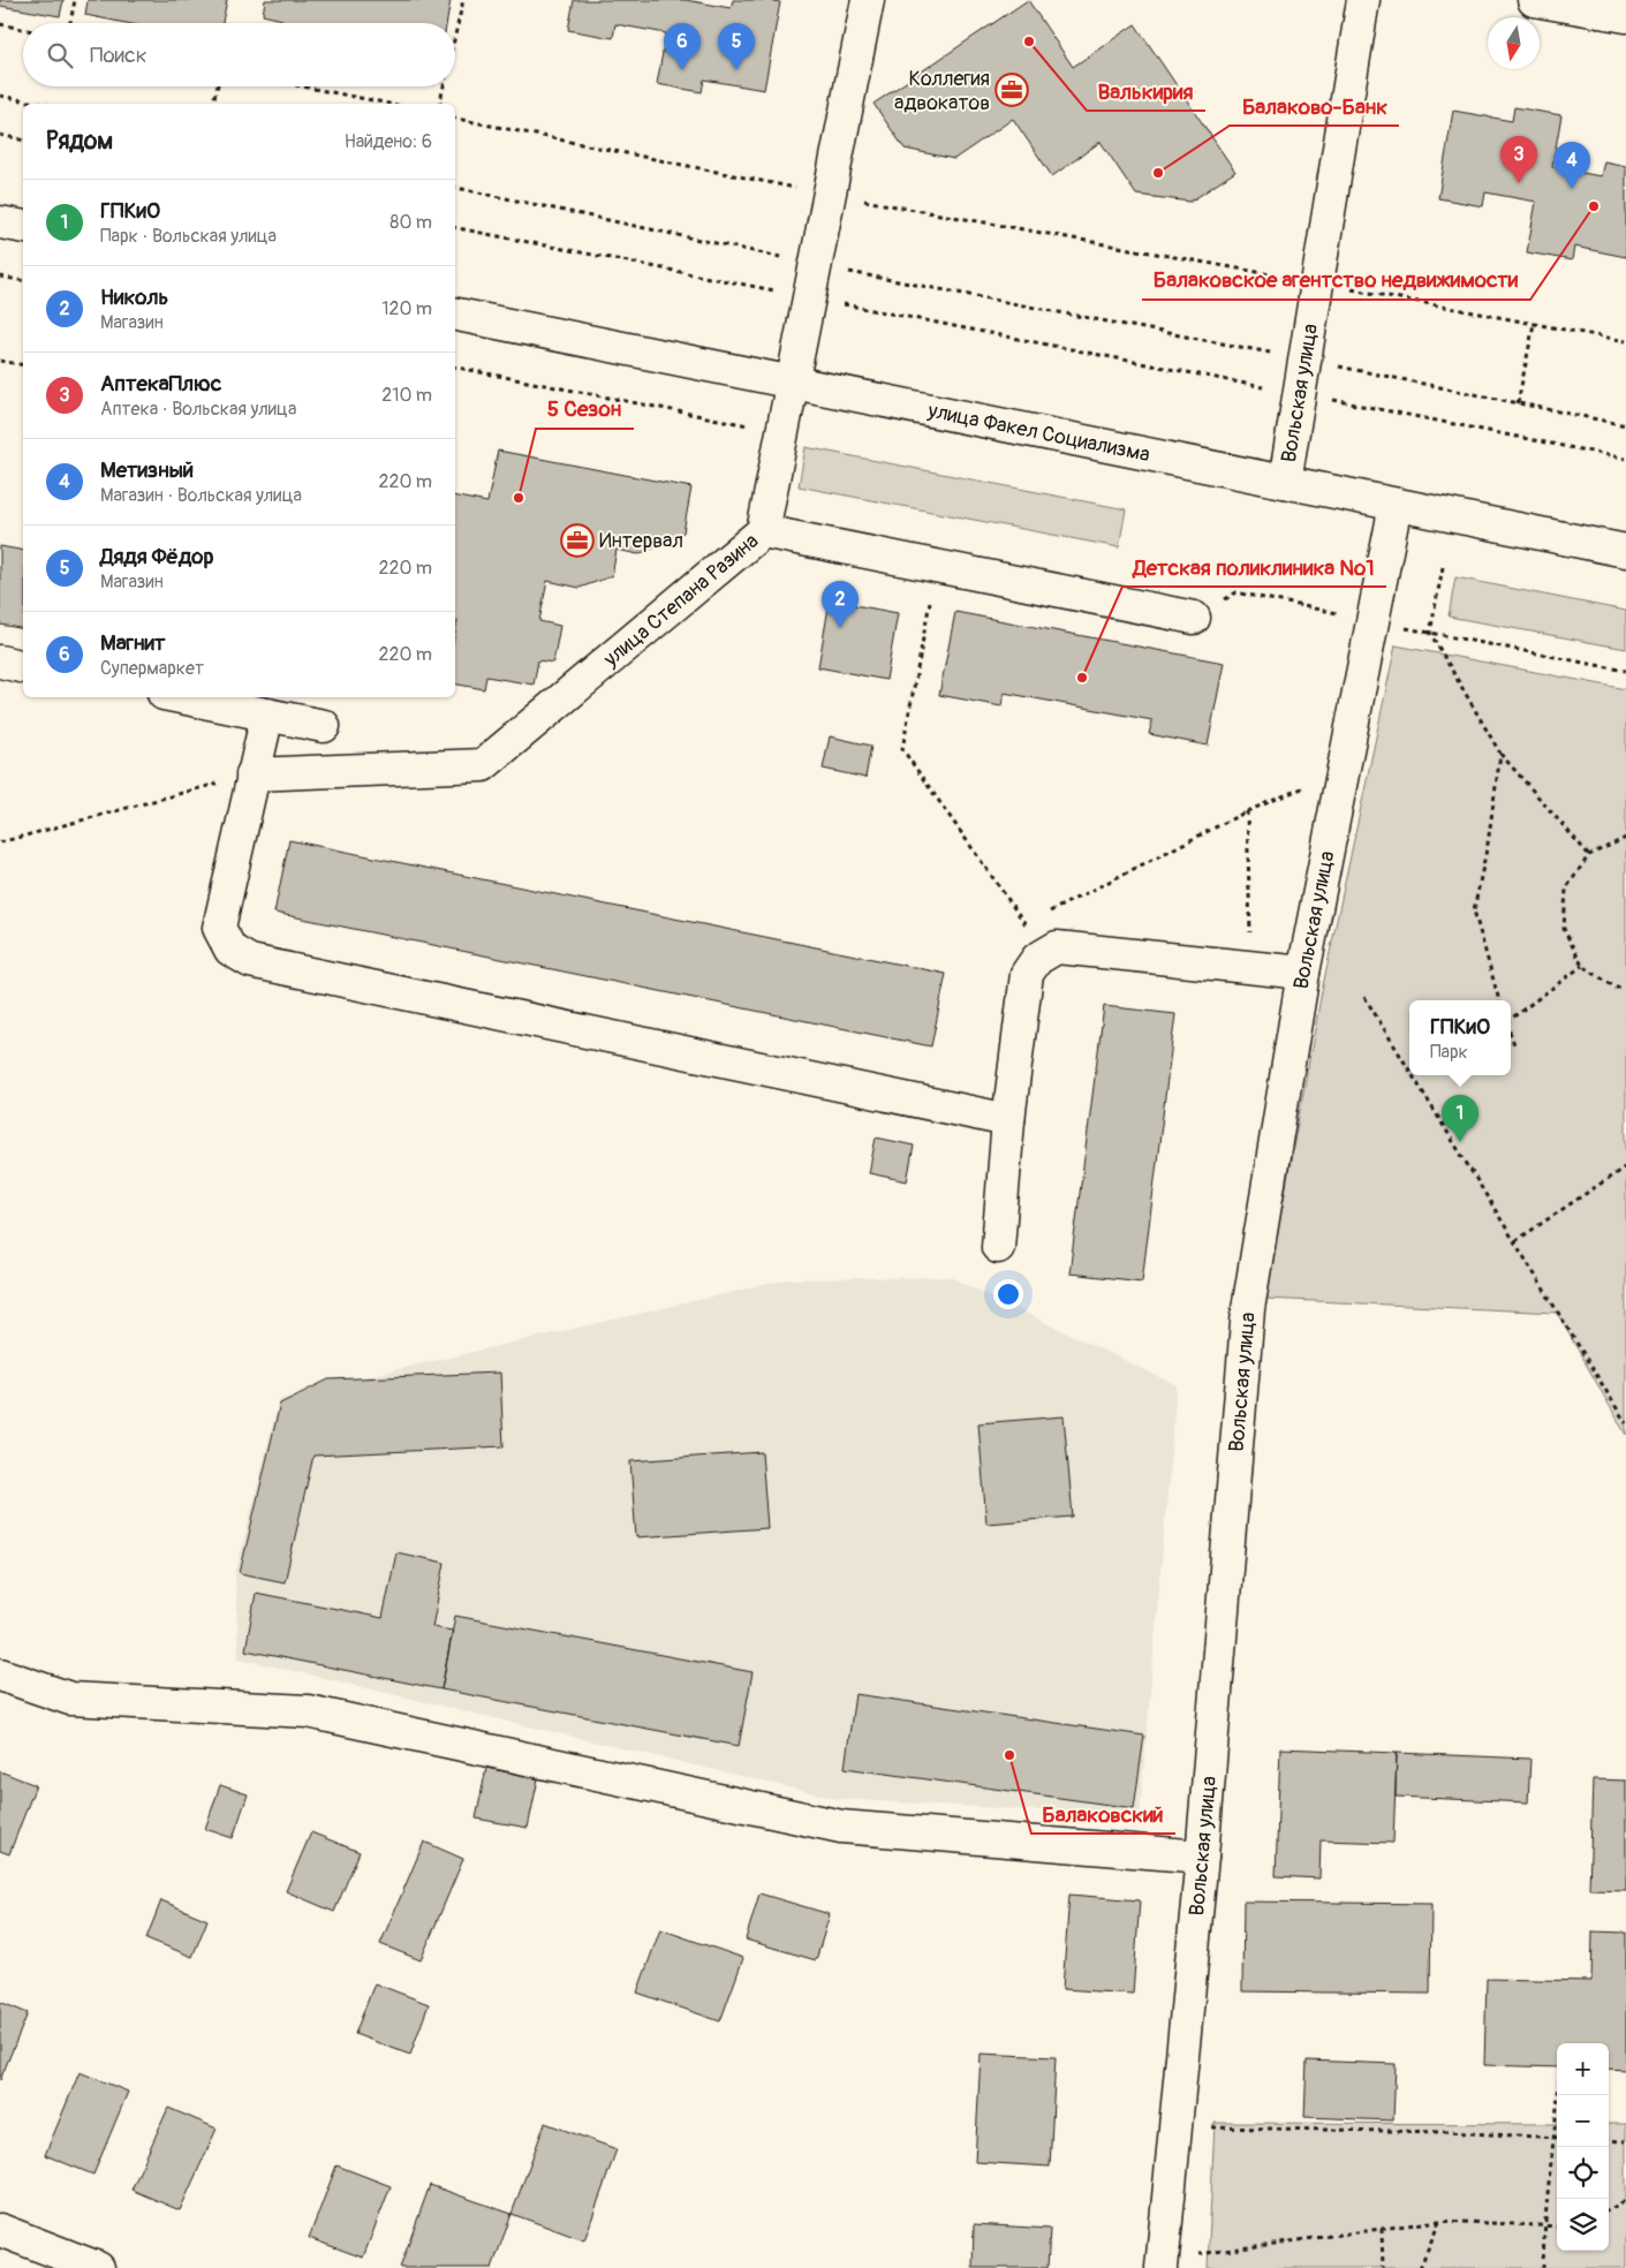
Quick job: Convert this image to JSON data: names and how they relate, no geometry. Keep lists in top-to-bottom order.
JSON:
{
  "streets": {
    "street": ["Вольская улица", "улица Факел Социализма", "улица Степана Разина"]
  },
  "crossings": [
    ["Вольская улица", "улица Факел Социализма"],
    ["улица Факел Социализма", "улица Степана Разина"]
  ],
  "places": {
    "other": [
      "Валькирия",
      "Балаково-Банк",
      "Балаковское агентство недвижимости",
      "5 Сезон",
      "Детская поликлиника №1",
      "Балаковский"
    ],
    "office": ["Коллегия адвокатов", "Интервал"]
  },
  "north": "bottom",
  "page": {
    "pins": [
      "5",
      "6",
      "3",
      "4",
      "2",
      "1"
    ],
    "search": "Поиск",
    "heading": ["Рядом", "Найдено: 6"],
    "list": [
      {
        "mark": "1",
        "name": "ГПКиО",
        "note": "Парк · Вольская улица",
        "value": "80 m"
      },
      {
        "mark": "2",
        "name": "Николь",
        "note": "Магазин",
        "value": "120 m"
      },
      {
        "mark": "3",
        "name": "АптекаПлюс",
        "note": "Аптека · Вольская улица",
        "value": "210 m"
      },
      {
        "mark": "4",
        "name": "Метизный",
        "note": "Магазин · Вольская улица",
        "value": "220 m"
      },
      {
        "mark": "5",
        "name": "Дядя Фёдор",
        "note": "Магазин",
        "value": "220 m"
      },
      {
        "mark": "6",
        "name": "Магнит",
        "note": "Супермаркет",
        "value": "220 m"
      }
    ],
    "popup": ["ГПКиО", "Парк"],
    "map_buttons": ["+", "−"]
  }
}
